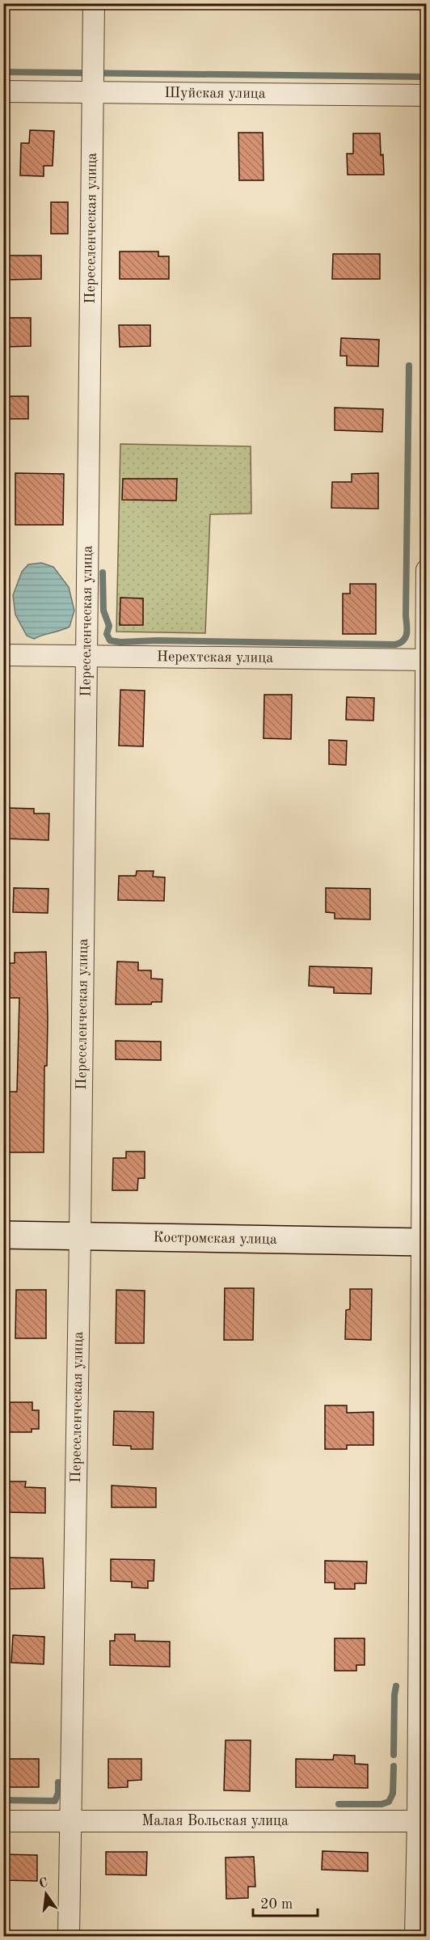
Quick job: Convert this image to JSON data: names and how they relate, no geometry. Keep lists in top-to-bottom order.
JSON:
{
  "streets": {
    "street": [
      "Шуйская улица",
      "Переселенческая улица",
      "Нерехтская улица",
      "Костромская улица",
      "Малая Вольская улица"
    ]
  },
  "crossings": [
    ["Шуйская улица", "Переселенческая улица"],
    ["Переселенческая улица", "Нерехтская улица"],
    ["Переселенческая улица", "Костромская улица"],
    ["Переселенческая улица", "Малая Вольская улица"]
  ],
  "scale_bar": "20 m",
  "north": "top"
}
